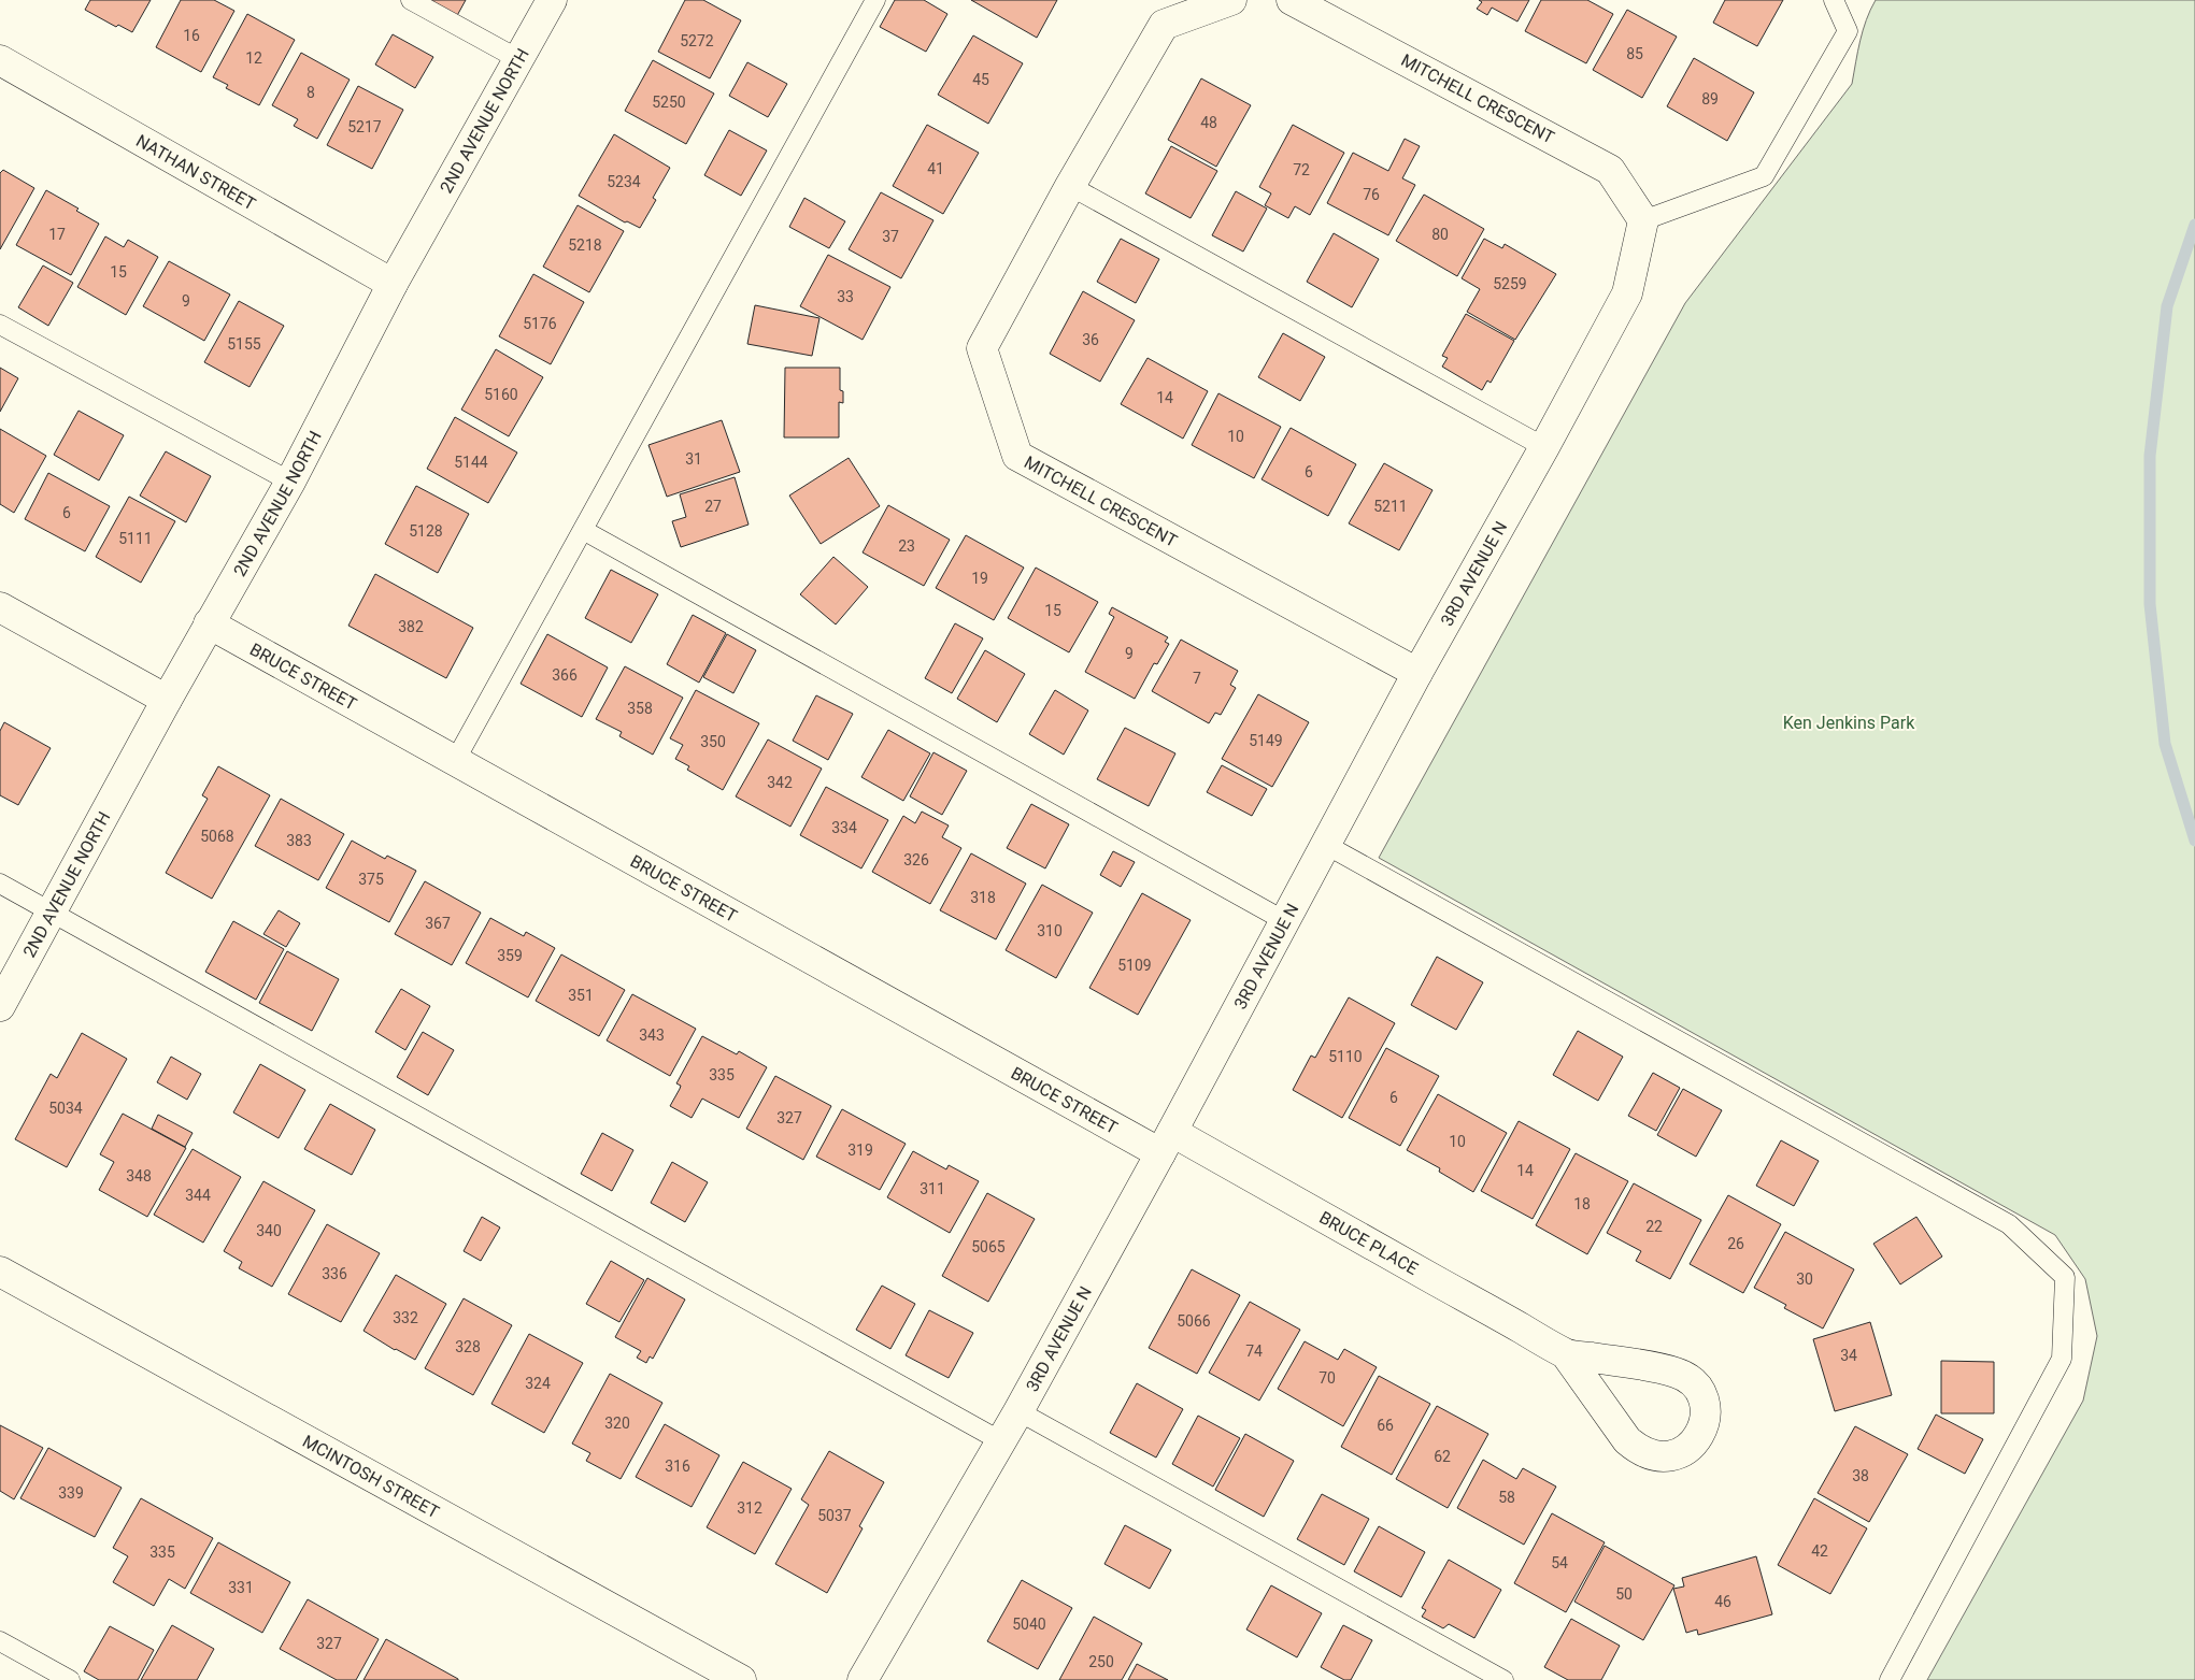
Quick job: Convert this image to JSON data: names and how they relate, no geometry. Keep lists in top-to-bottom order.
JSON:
{
  "streets": {
    "street": [
      "MITCHELL CRESCENT",
      "2ND AVENUE NORTH",
      "NATHAN STREET",
      "3RD AVENUE N",
      "BRUCE STREET",
      "BRUCE PLACE",
      "MCINTOSH STREET"
    ]
  },
  "crossings": [
    ["MITCHELL CRESCENT", "3RD AVENUE N"],
    ["2ND AVENUE NORTH", "NATHAN STREET"],
    ["2ND AVENUE NORTH", "BRUCE STREET"],
    ["3RD AVENUE N", "BRUCE STREET"],
    ["3RD AVENUE N", "BRUCE PLACE"],
    ["BRUCE STREET", "BRUCE PLACE"]
  ],
  "parks": ["Ken Jenkins Park"],
  "house_numbers": [
    "16",
    "5272",
    "85",
    "12",
    "45",
    "8",
    "89",
    "5250",
    "48",
    "5217",
    "41",
    "72",
    "5234",
    "76",
    "17",
    "80",
    "37",
    "5218",
    "15",
    "5259",
    "33",
    "9",
    "5176",
    "36",
    "5155",
    "5160",
    "14",
    "10",
    "31",
    "5144",
    "6",
    "27",
    "5211",
    "6",
    "5128",
    "5111",
    "23",
    "19",
    "15",
    "382",
    "9",
    "366",
    "7",
    "358",
    "5149",
    "350",
    "342",
    "334",
    "5068",
    "383",
    "326",
    "375",
    "318",
    "367",
    "310",
    "359",
    "5109",
    "351",
    "343",
    "5110",
    "335",
    "6",
    "5034",
    "327",
    "10",
    "319",
    "14",
    "348",
    "311",
    "344",
    "18",
    "22",
    "340",
    "26",
    "5065",
    "336",
    "30",
    "332",
    "5066",
    "328",
    "74",
    "34",
    "70",
    "324",
    "320",
    "66",
    "62",
    "316",
    "38",
    "339",
    "58",
    "312",
    "5037",
    "42",
    "335",
    "54",
    "331",
    "50",
    "46",
    "5040",
    "327",
    "250"
  ]
}
